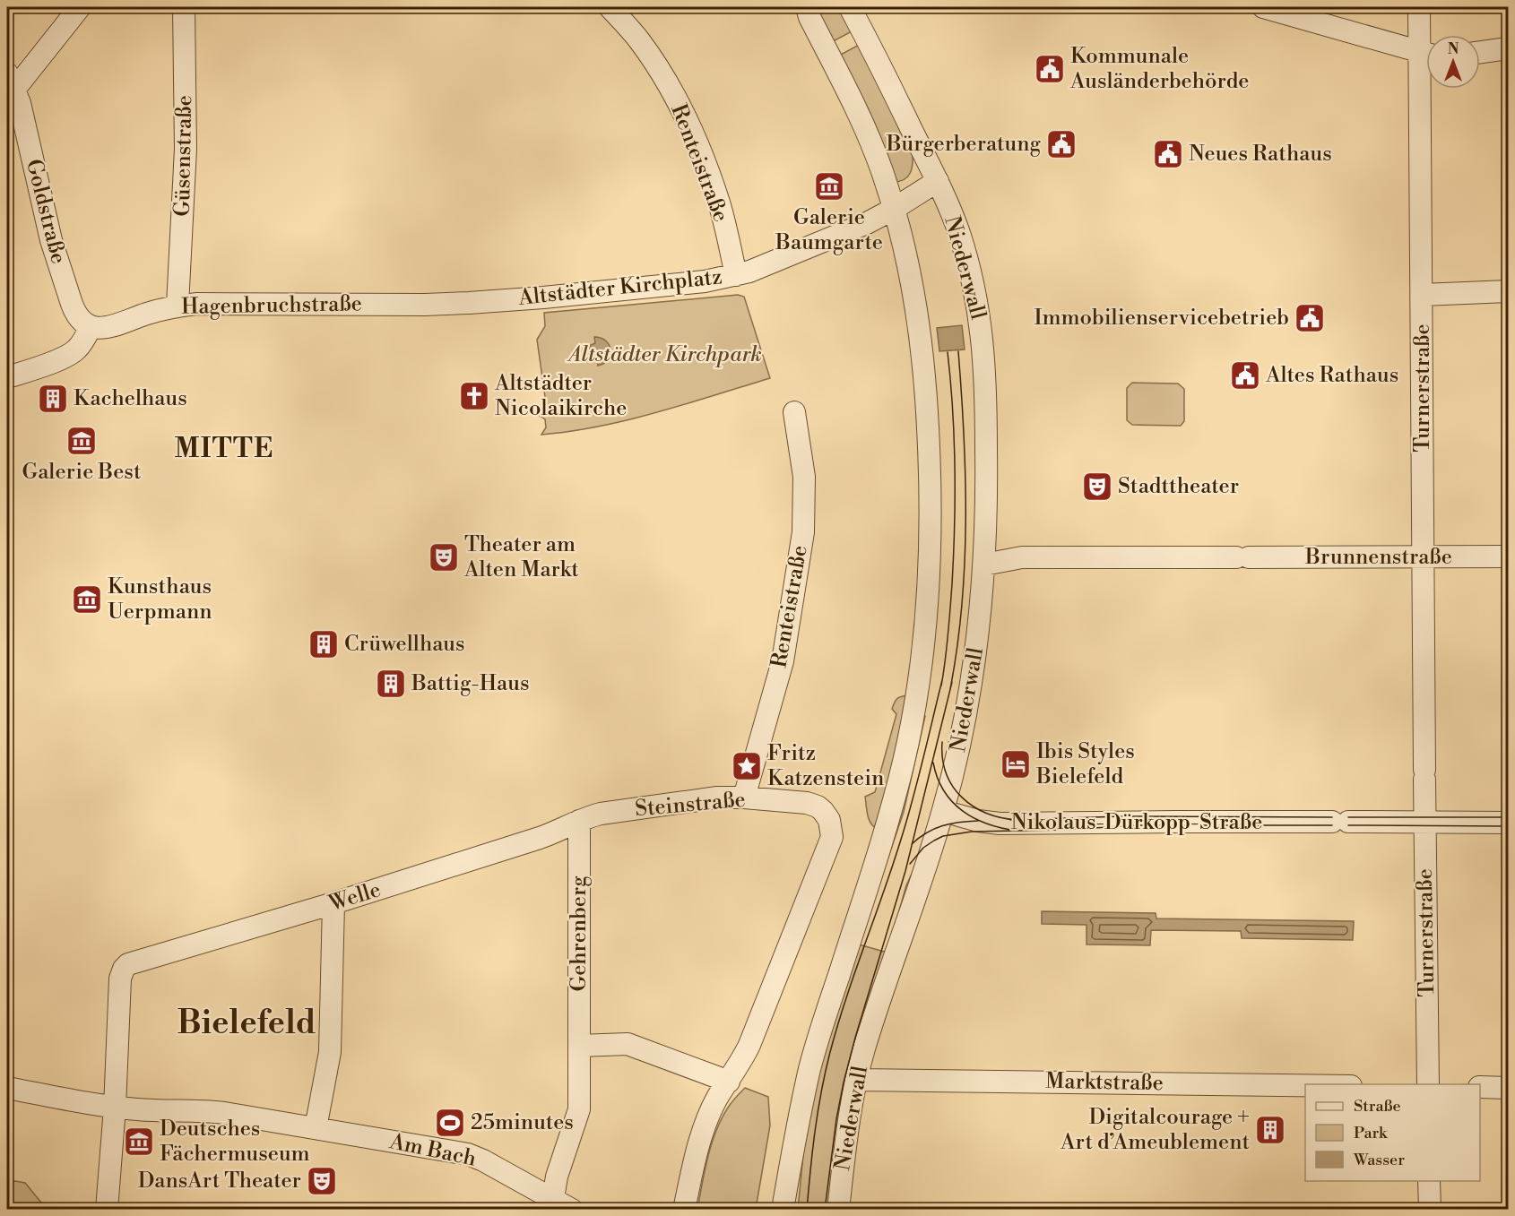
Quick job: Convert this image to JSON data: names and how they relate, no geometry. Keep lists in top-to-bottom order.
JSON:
{
  "streets": {
    "street": [
      "Güsenstraße",
      "Renteistraße",
      "Goldstraße",
      "Niederwall",
      "Altstädter Kirchplatz",
      "Hagenbruchstraße",
      "Turnerstraße",
      "Brunnenstraße",
      "Steinstraße",
      "Nikolaus-Dürkopp-Straße",
      "Welle",
      "Gehrenberg",
      "Marktstraße",
      "Am Bach"
    ]
  },
  "crossings": [
    ["Güsenstraße", "Hagenbruchstraße"],
    ["Renteistraße", "Altstädter Kirchplatz"],
    ["Renteistraße", "Steinstraße"],
    ["Goldstraße", "Hagenbruchstraße"],
    ["Niederwall", "Brunnenstraße"],
    ["Niederwall", "Nikolaus-Dürkopp-Straße"],
    ["Niederwall", "Marktstraße"],
    ["Altstädter Kirchplatz", "Hagenbruchstraße"],
    ["Turnerstraße", "Brunnenstraße"],
    ["Turnerstraße", "Nikolaus-Dürkopp-Straße"],
    ["Steinstraße", "Welle"],
    ["Steinstraße", "Gehrenberg"],
    ["Welle", "Gehrenberg"],
    ["Welle", "Am Bach"],
    ["Gehrenberg", "Am Bach"]
  ],
  "districts": ["MITTE", "Bielefeld"],
  "parks": ["Altstädter Kirchpark"],
  "places": {
    "public building": [
      "Kommunale Ausländerbehörde",
      "Bürgerberatung",
      "Neues Rathaus",
      "Immobilienservicebetrieb",
      "Altes Rathaus"
    ],
    "museum": [
      "Galerie Baumgarte",
      "Galerie Best",
      "Kunsthaus Uerpmann",
      "Deutsches Fächermuseum"
    ],
    "church": ["Altstädter Nicolaikirche"],
    "building": [
      "Kachelhaus",
      "Crüwellhaus",
      "Battig-Haus",
      "Digitalcourage + Art d’Ameublement"
    ],
    "theatre": ["Stadttheater", "Theater am Alten Markt", "DansArt Theater"],
    "hotel": ["Ibis Styles Bielefeld"],
    "place": ["Fritz Katzenstein"],
    "sports": ["25minutes"]
  },
  "legend": ["Straße", "Park", "Wasser"],
  "north": "top"
}
